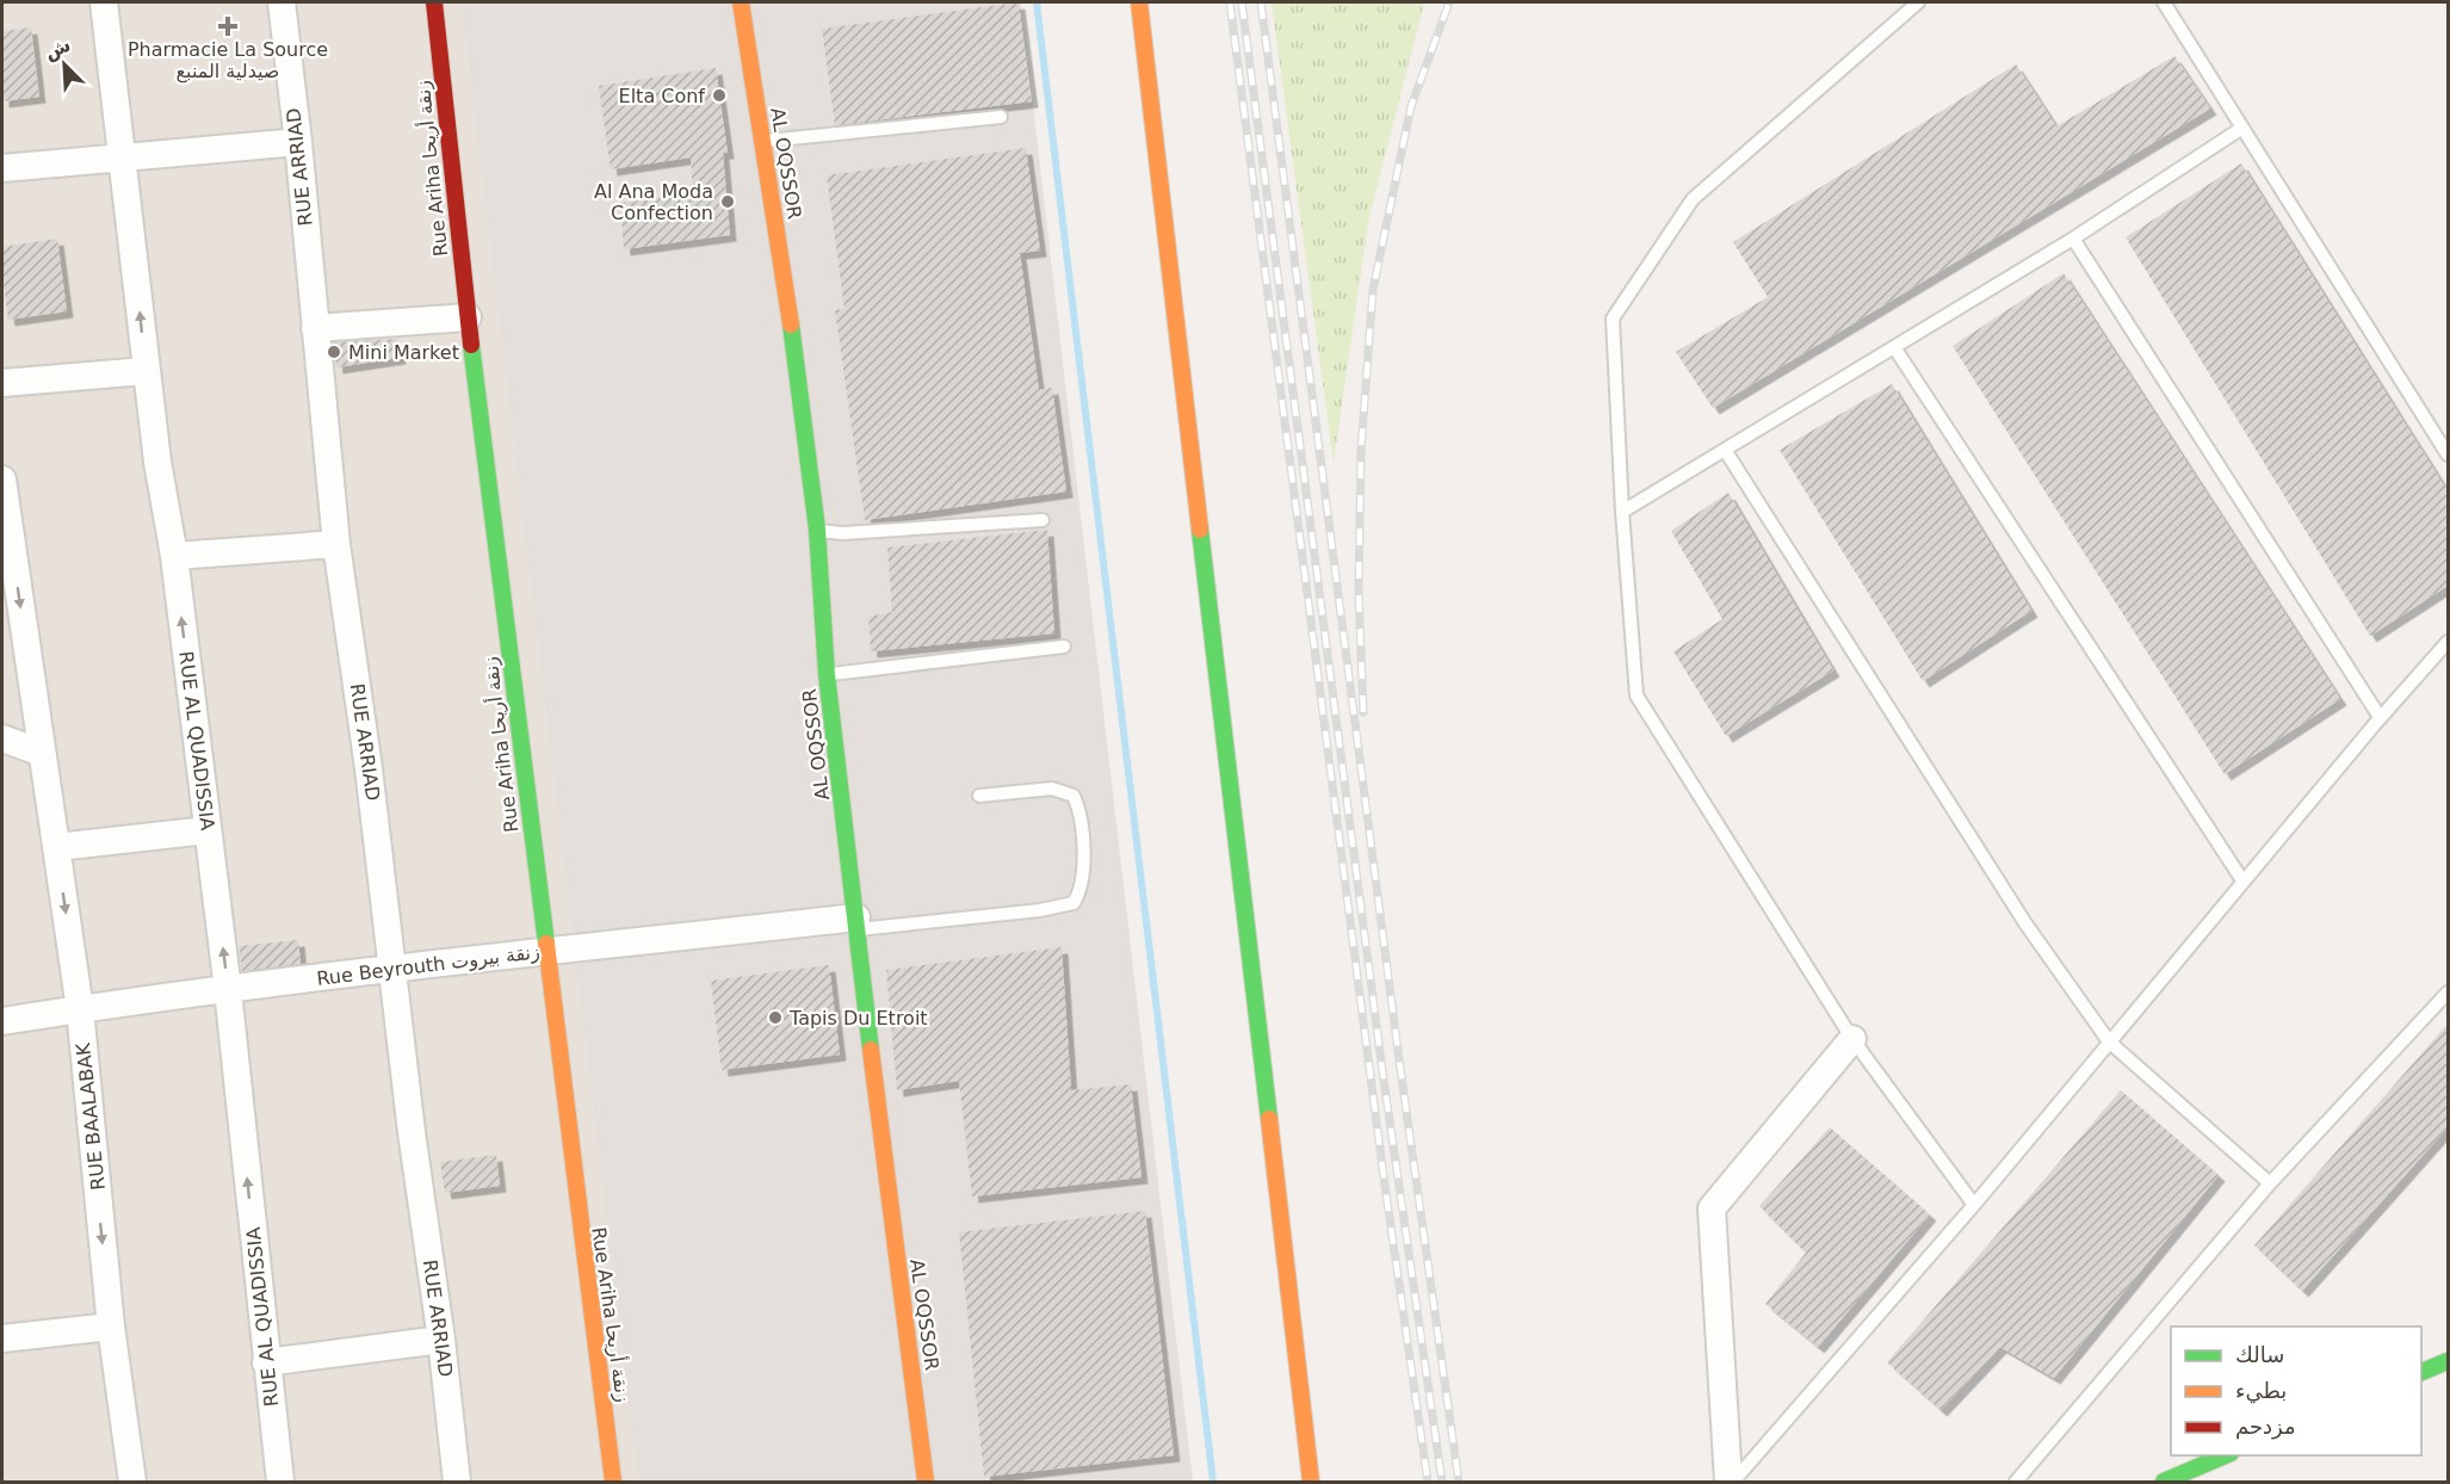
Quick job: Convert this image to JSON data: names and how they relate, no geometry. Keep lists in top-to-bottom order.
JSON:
{
  "streets": {
    "street": [
      "AL OQSSOR",
      "RUE ARRIAD",
      "Rue Ariha زنقة أريحا",
      "RUE AL QUADISSIA",
      "Rue Beyrouth زنقة بيروت",
      "RUE BAALABAK"
    ]
  },
  "crossings": [
    ["AL OQSSOR", "Rue Beyrouth زنقة بيروت"],
    ["RUE ARRIAD", "Rue Beyrouth زنقة بيروت"],
    ["Rue Ariha زنقة أريحا", "Rue Beyrouth زنقة بيروت"],
    ["RUE AL QUADISSIA", "Rue Beyrouth زنقة بيروت"],
    ["Rue Beyrouth زنقة بيروت", "RUE BAALABAK"]
  ],
  "one_way": ["RUE AL QUADISSIA", "RUE BAALABAK"],
  "places": {
    "health": ["Pharmacie La Source صيدلية المنبع"],
    "other": [
      "Elta Conf",
      "Al Ana Moda Confection",
      "Mini Market",
      "Tapis Du Etroit"
    ]
  },
  "legend": ["سالك", "بطيء", "مزدحم"],
  "north": "top left"
}
